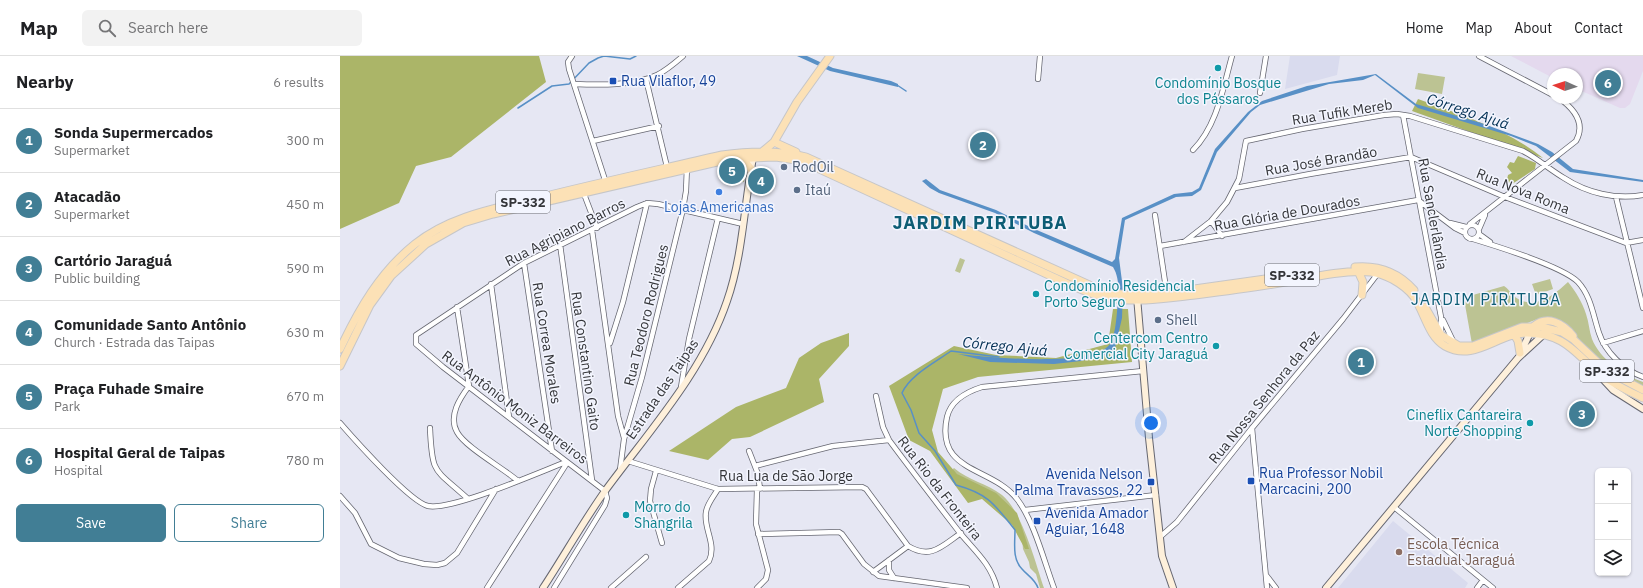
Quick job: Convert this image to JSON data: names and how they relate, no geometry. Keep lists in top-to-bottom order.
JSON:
{
  "streets": {
    "main road": ["SP-332"],
    "street": [
      "Rua Tufik Mereb",
      "Rua José Brandão",
      "Rua Nova Roma",
      "Rua Glória de Dourados",
      "Rua Sanclerlândia",
      "Rua Agripiano Barros",
      "Rua Teodoro Rodrigues",
      "Rua Correa Morales",
      "Rua Constantino Gaito",
      "Estrada das Taipas",
      "Rua Nossa Senhora da Paz",
      "Rua Antônio Moniz Barreiros",
      "Rua Lua de São Jorge",
      "Rua Rio da Fronteira"
    ]
  },
  "crossings": [
    ["Rua Tufik Mereb", "Rua José Brandão"],
    ["Rua Tufik Mereb", "Rua Sanclerlândia"],
    ["Rua José Brandão", "Rua Nova Roma"],
    ["Rua José Brandão", "Rua Sanclerlândia"],
    ["Rua Nova Roma", "Rua Sanclerlândia"],
    ["SP-332", "Rua Sanclerlândia"],
    ["SP-332", "Rua Teodoro Rodrigues"],
    ["SP-332", "Estrada das Taipas"],
    ["SP-332", "Rua Nossa Senhora da Paz"],
    ["Rua Glória de Dourados", "Rua Sanclerlândia"],
    ["Rua Agripiano Barros", "Rua Teodoro Rodrigues"],
    ["Rua Agripiano Barros", "Rua Correa Morales"],
    ["Rua Agripiano Barros", "Rua Constantino Gaito"],
    ["Rua Agripiano Barros", "Estrada das Taipas"],
    ["Rua Agripiano Barros", "Rua Antônio Moniz Barreiros"],
    ["Rua Teodoro Rodrigues", "Estrada das Taipas"],
    ["Rua Correa Morales", "Rua Antônio Moniz Barreiros"],
    ["Rua Constantino Gaito", "Rua Antônio Moniz Barreiros"],
    ["Estrada das Taipas", "Rua Antônio Moniz Barreiros"],
    ["Estrada das Taipas", "Rua Lua de São Jorge"]
  ],
  "districts": ["JARDIM PIRITUBA", "JARDIM PIRITUBA"],
  "water": ["Córrego Ajuá"],
  "places": {
    "other": [
      "Condomínio Bosque dos Pássaros",
      "RodOil",
      "Itaú",
      "Lojas Americanas",
      "Condomínio Residencial Porto Seguro",
      "Shell",
      "Centercom Centro Comercial City Jaraguá",
      "Cineflix Cantareira Norte Shopping",
      "Morro do Shangrila",
      "Escola Técnica Estadual Jaraguá"
    ],
    "transit": [
      "Rua Vilaflor, 49",
      "Rua Professor Nobil Marcacini, 200",
      "Avenida Nelson Palma Travassos, 22",
      "Avenida Amador Aguiar, 1648"
    ]
  },
  "north": "left",
  "page": {
    "header": "Map",
    "search": "Search here",
    "nav": [
      "Home",
      "Map",
      "About",
      "Contact"
    ],
    "heading": ["Nearby", "6 results"],
    "pins": [
      "6",
      "2",
      "5",
      "4",
      "1",
      "3"
    ],
    "list": [
      {
        "mark": "1",
        "name": "Sonda Supermercados",
        "note": "Supermarket",
        "value": "300 m"
      },
      {
        "mark": "2",
        "name": "Atacadão",
        "note": "Supermarket",
        "value": "450 m"
      },
      {
        "mark": "3",
        "name": "Cartório Jaraguá",
        "note": "Public building",
        "value": "590 m"
      },
      {
        "mark": "4",
        "name": "Comunidade Santo Antônio",
        "note": "Church · Estrada das Taipas",
        "value": "630 m"
      },
      {
        "mark": "5",
        "name": "Praça Fuhade Smaire",
        "note": "Park",
        "value": "670 m"
      },
      {
        "mark": "6",
        "name": "Hospital Geral de Taipas",
        "note": "Hospital",
        "value": "780 m"
      }
    ],
    "map_buttons": ["+", "−"],
    "buttons": ["Save", "Share"]
  }
}
